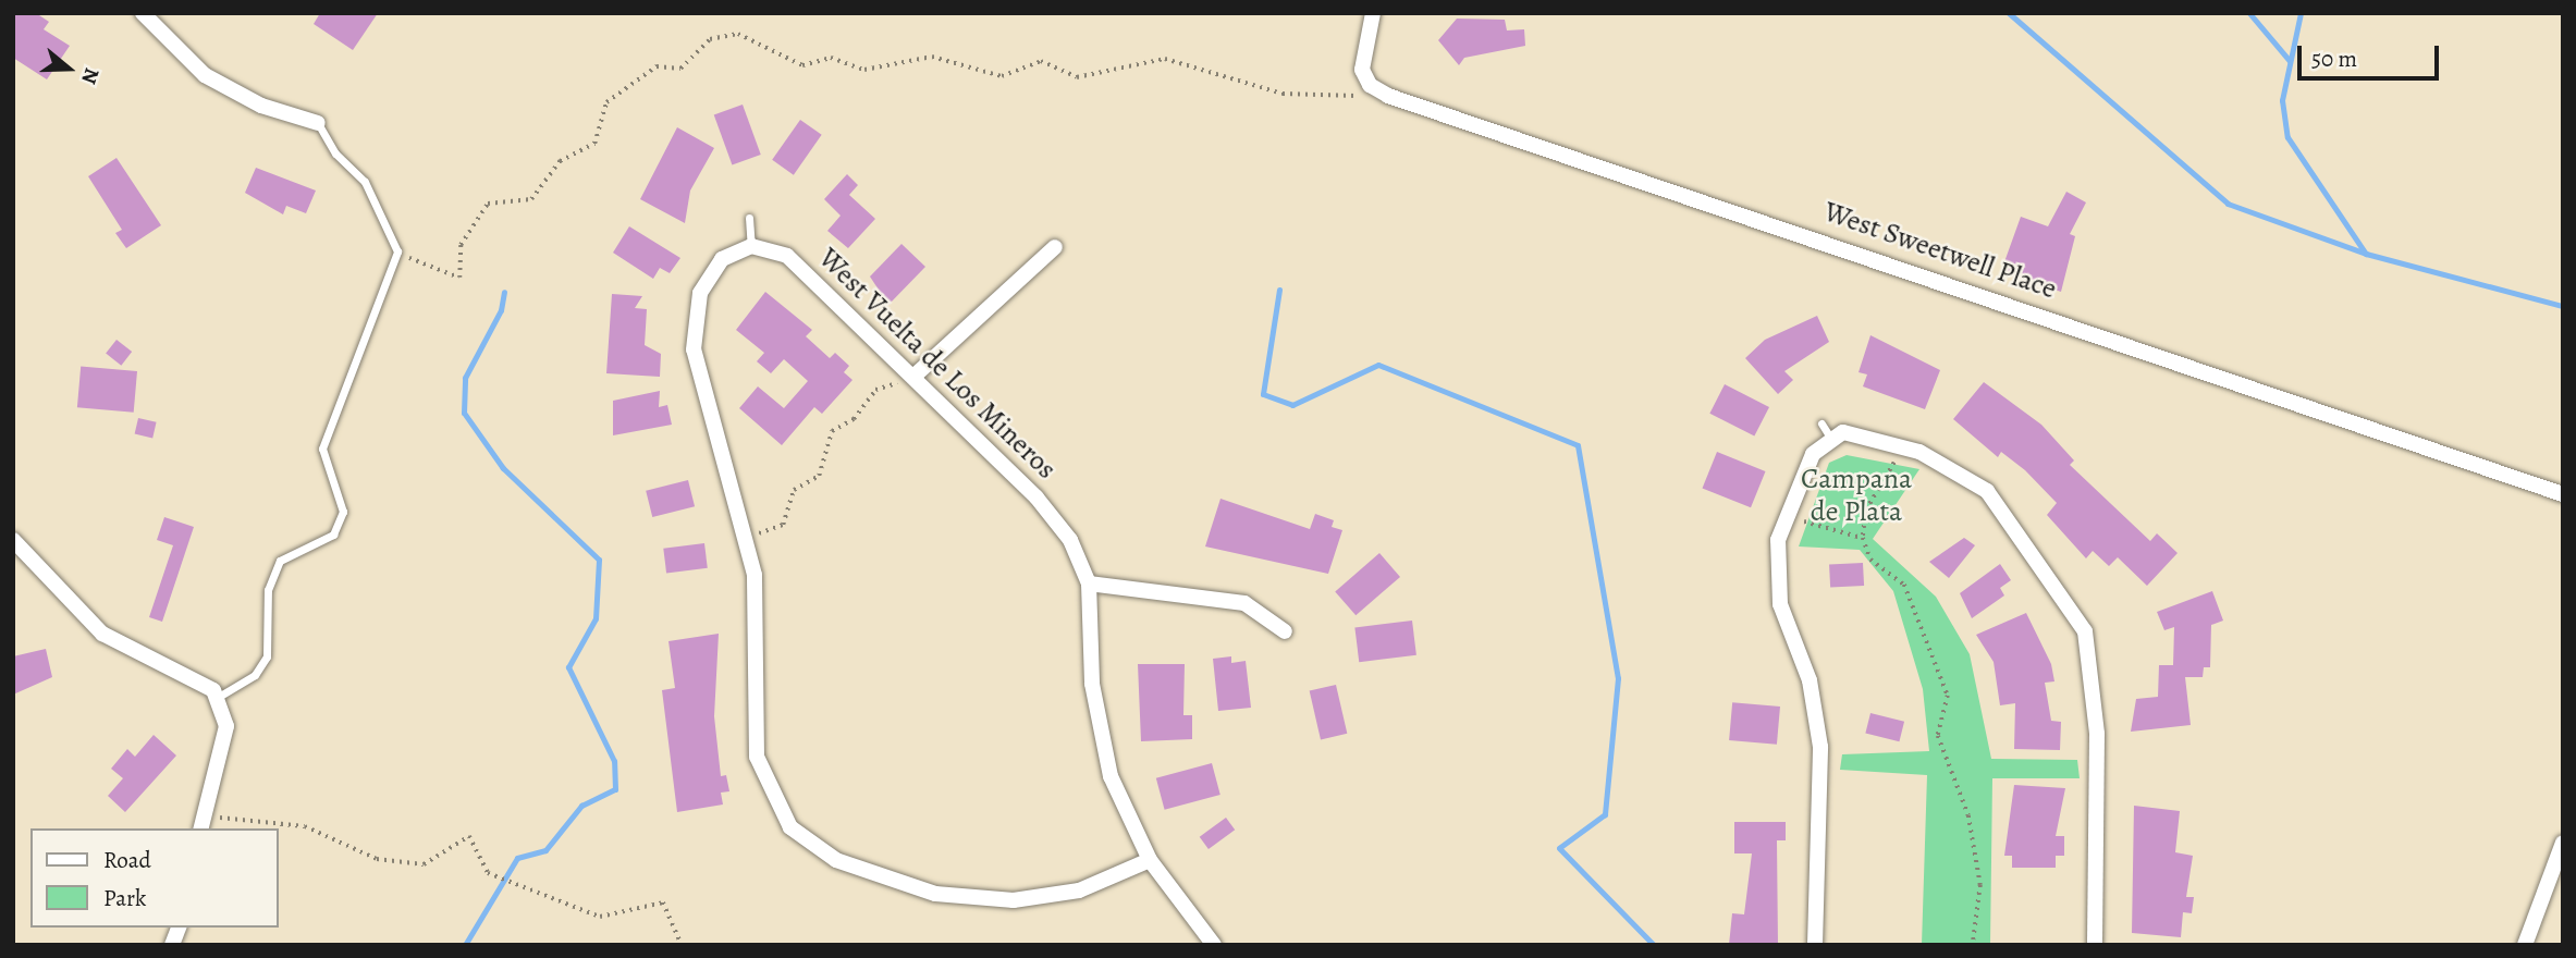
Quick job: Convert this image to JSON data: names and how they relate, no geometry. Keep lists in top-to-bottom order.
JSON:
{
  "streets": {
    "street": ["West Sweetwell Place", "West Vuelta de Los Mineros"]
  },
  "parks": ["Campana de Plata"],
  "legend": ["Road", "Park"],
  "scale_bar": "50 m",
  "north": "right"
}
